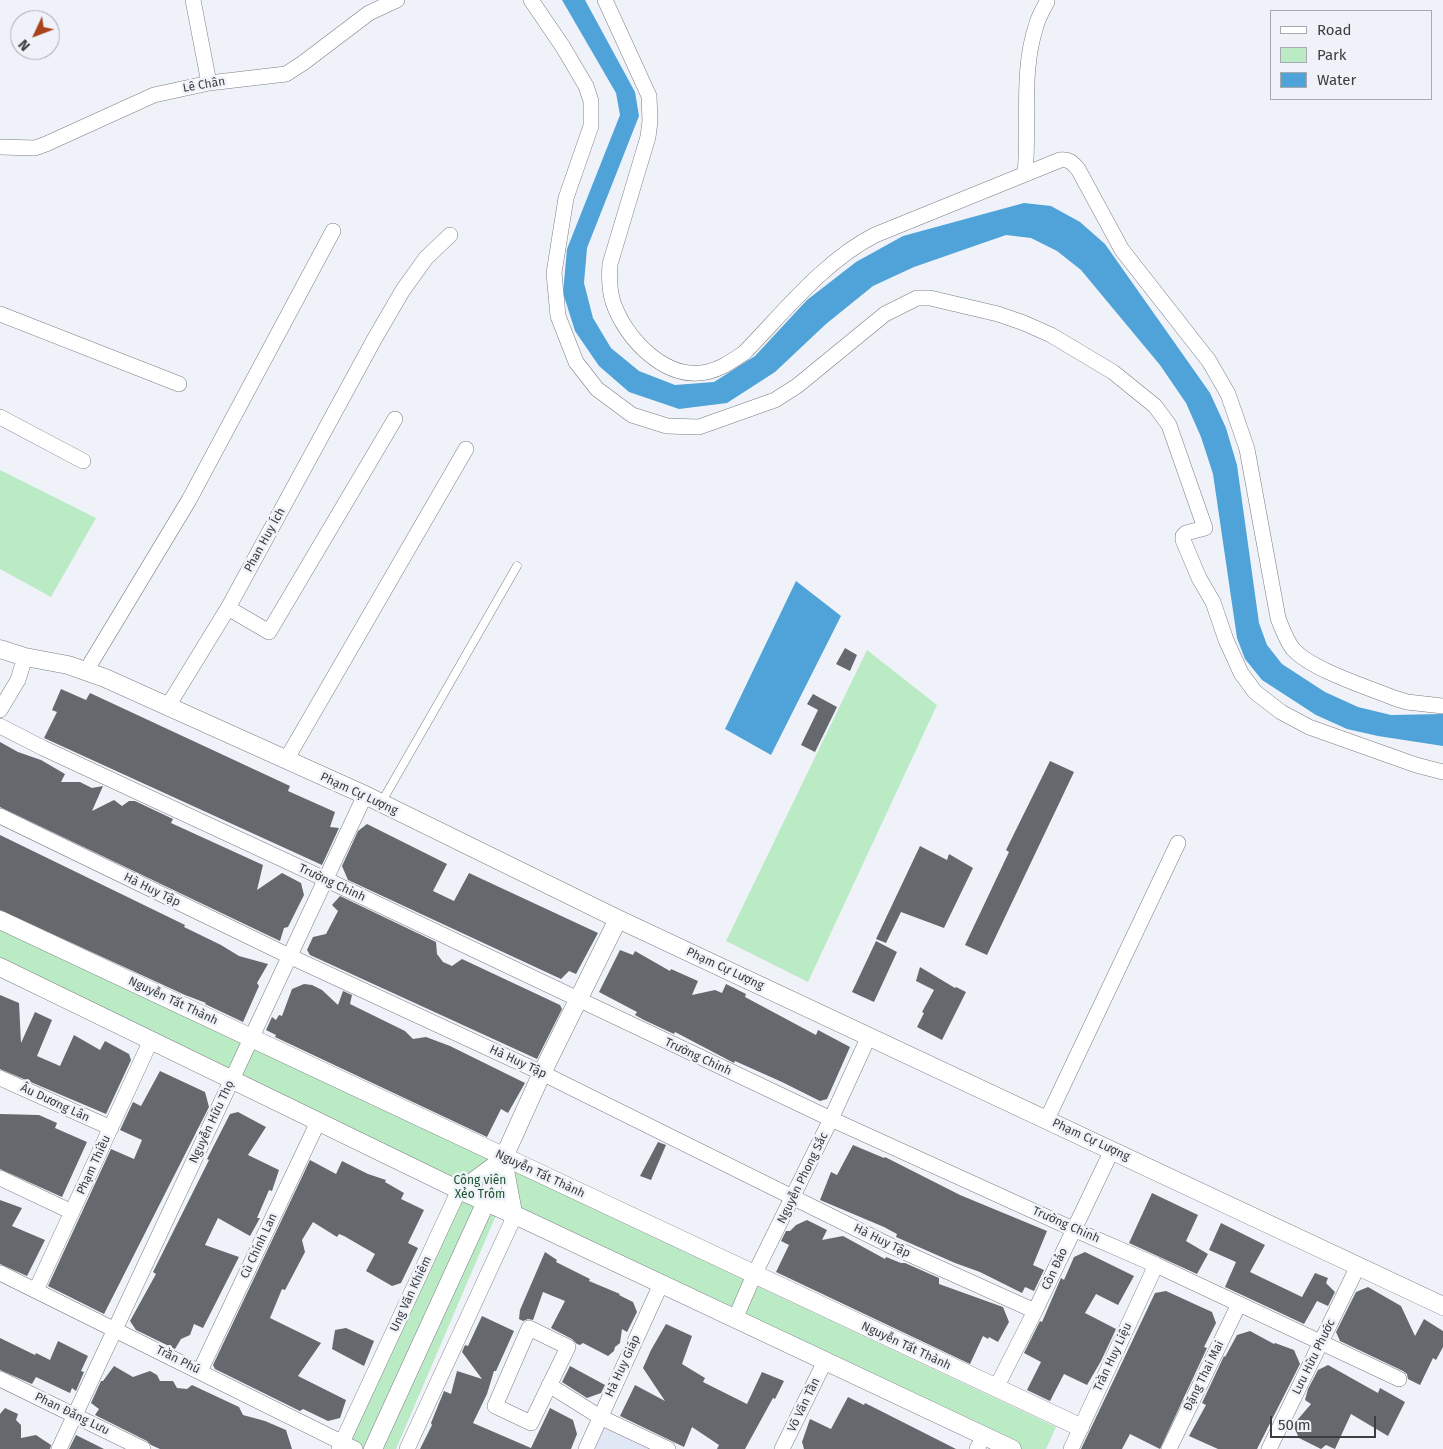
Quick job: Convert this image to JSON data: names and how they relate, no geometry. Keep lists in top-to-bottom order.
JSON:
{
  "streets": {
    "street": [
      "Lê Chân",
      "Phan Huy Ích",
      "Phạm Cự Lượng",
      "Trường Chinh",
      "Hà Huy Tập",
      "Nguyễn Tất Thành",
      "Âu Dương Lân",
      "Nguyễn Hữu Thọ",
      "Phạm Thiều",
      "Nguyễn Phong Sắc",
      "Cù Chính Lan",
      "Côn Đảo",
      "Ung Văn Khiêm",
      "Trần Huy Liệu",
      "Lưu Hữu Phước",
      "Trần Phú",
      "Hà Huy Giáp",
      "Đặng Thai Mai",
      "Võ Văn Tần",
      "Phan Đăng Lưu"
    ]
  },
  "crossings": [
    ["Phan Huy Ích", "Phạm Cự Lượng"],
    ["Phạm Cự Lượng", "Nguyễn Hữu Thọ"],
    ["Phạm Cự Lượng", "Nguyễn Phong Sắc"],
    ["Phạm Cự Lượng", "Côn Đảo"],
    ["Phạm Cự Lượng", "Ung Văn Khiêm"],
    ["Phạm Cự Lượng", "Lưu Hữu Phước"],
    ["Trường Chinh", "Nguyễn Hữu Thọ"],
    ["Trường Chinh", "Nguyễn Phong Sắc"],
    ["Trường Chinh", "Côn Đảo"],
    ["Trường Chinh", "Ung Văn Khiêm"],
    ["Trường Chinh", "Trần Huy Liệu"],
    ["Trường Chinh", "Lưu Hữu Phước"],
    ["Trường Chinh", "Đặng Thai Mai"],
    ["Hà Huy Tập", "Nguyễn Hữu Thọ"],
    ["Hà Huy Tập", "Nguyễn Phong Sắc"],
    ["Hà Huy Tập", "Côn Đảo"],
    ["Hà Huy Tập", "Ung Văn Khiêm"],
    ["Nguyễn Tất Thành", "Nguyễn Hữu Thọ"],
    ["Nguyễn Tất Thành", "Nguyễn Phong Sắc"],
    ["Nguyễn Tất Thành", "Côn Đảo"],
    ["Nguyễn Tất Thành", "Ung Văn Khiêm"],
    ["Nguyễn Tất Thành", "Trần Huy Liệu"],
    ["Âu Dương Lân", "Phạm Thiều"],
    ["Nguyễn Hữu Thọ", "Trần Phú"],
    ["Nguyễn Hữu Thọ", "Phan Đăng Lưu"],
    ["Phạm Thiều", "Trần Phú"],
    ["Cù Chính Lan", "Trần Phú"],
    ["Ung Văn Khiêm", "Trần Phú"]
  ],
  "parks": ["Công viên Xẻo Trôm"],
  "legend": ["Road", "Park", "Water"],
  "scale_bar": "50 m",
  "north": "bottom left"
}
